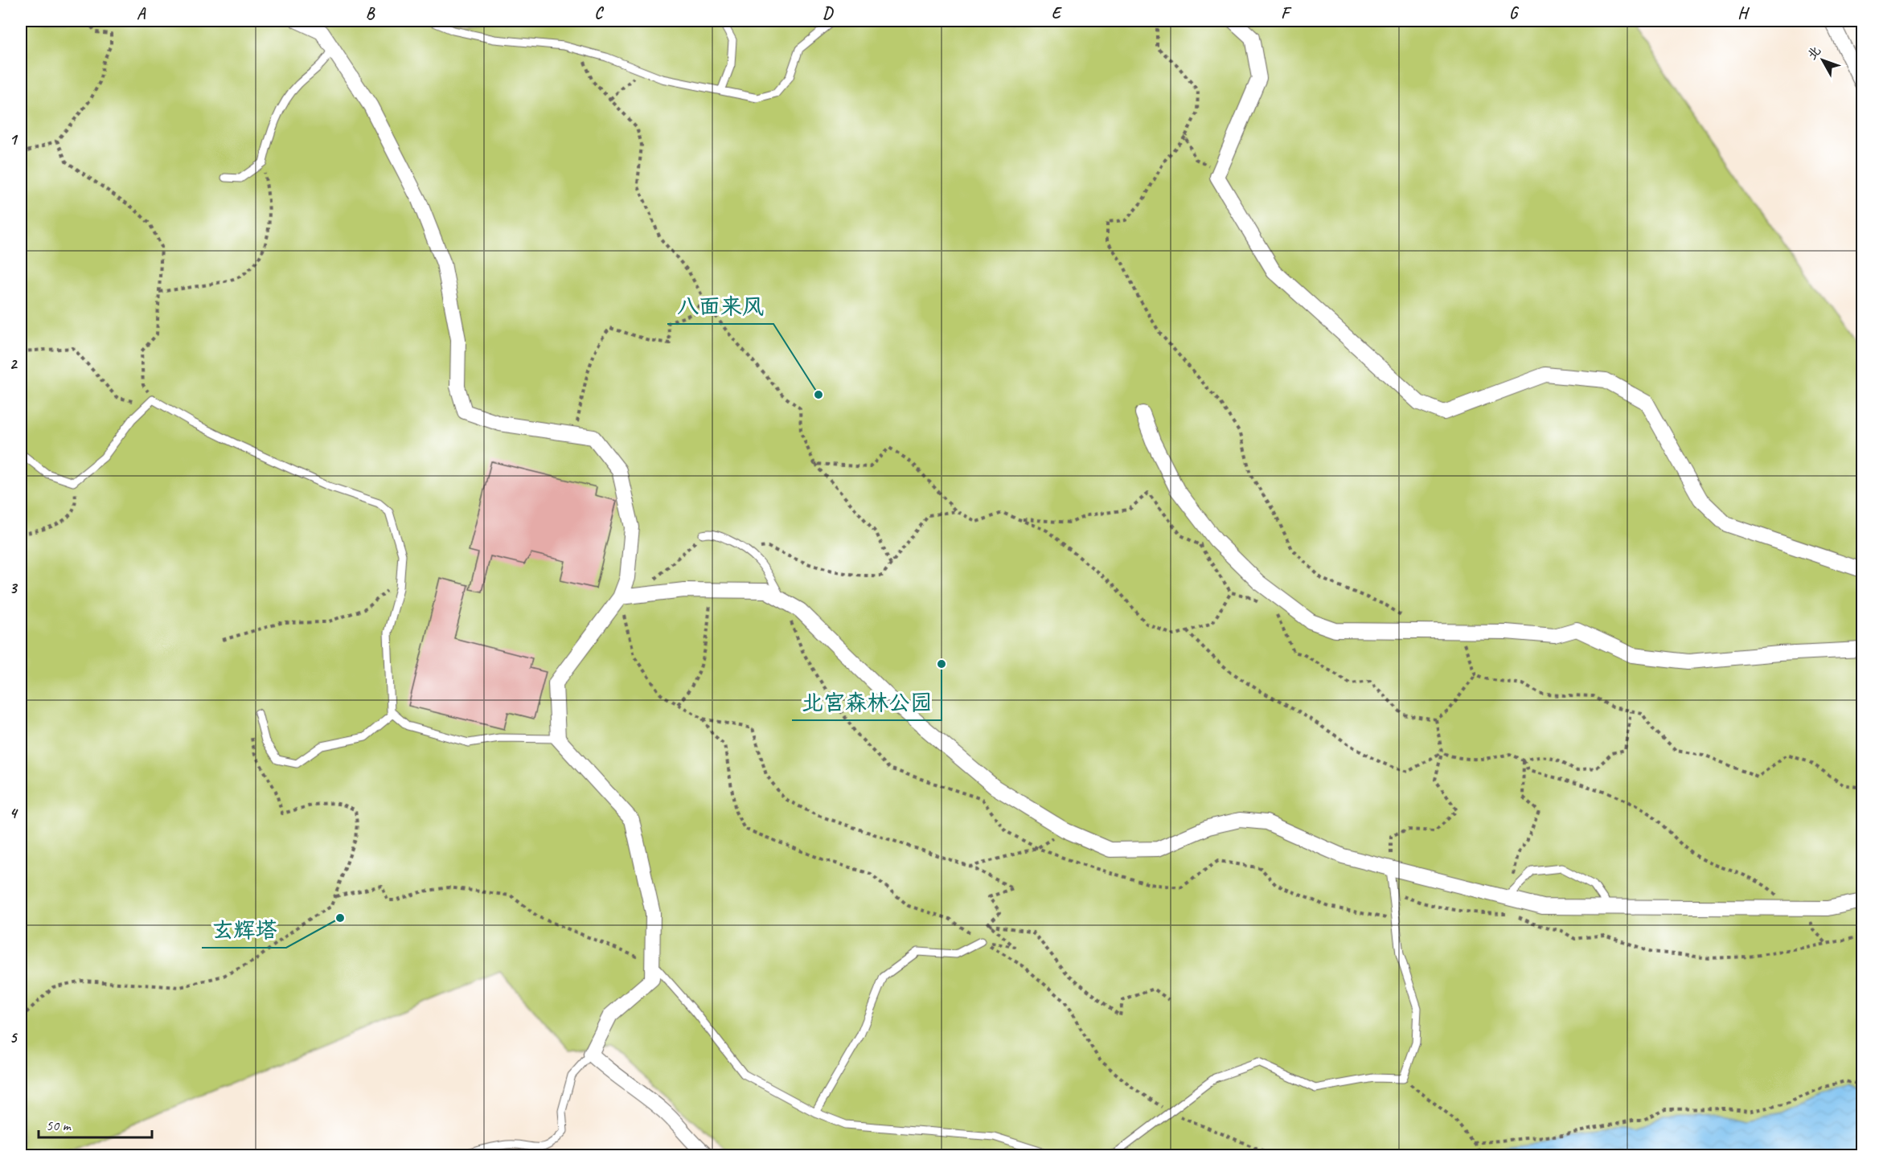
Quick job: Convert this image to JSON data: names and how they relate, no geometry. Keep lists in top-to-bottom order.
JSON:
{
  "places": ["八面来风", "北宫森林公园", "玄辉塔"],
  "scale_bar": "50 m",
  "north": "top left",
  "grid": {
    "columns": [
      "A",
      "B",
      "C",
      "D",
      "E",
      "F",
      "G",
      "H"
    ],
    "rows": [
      "1",
      "2",
      "3",
      "4",
      "5"
    ]
  }
}
